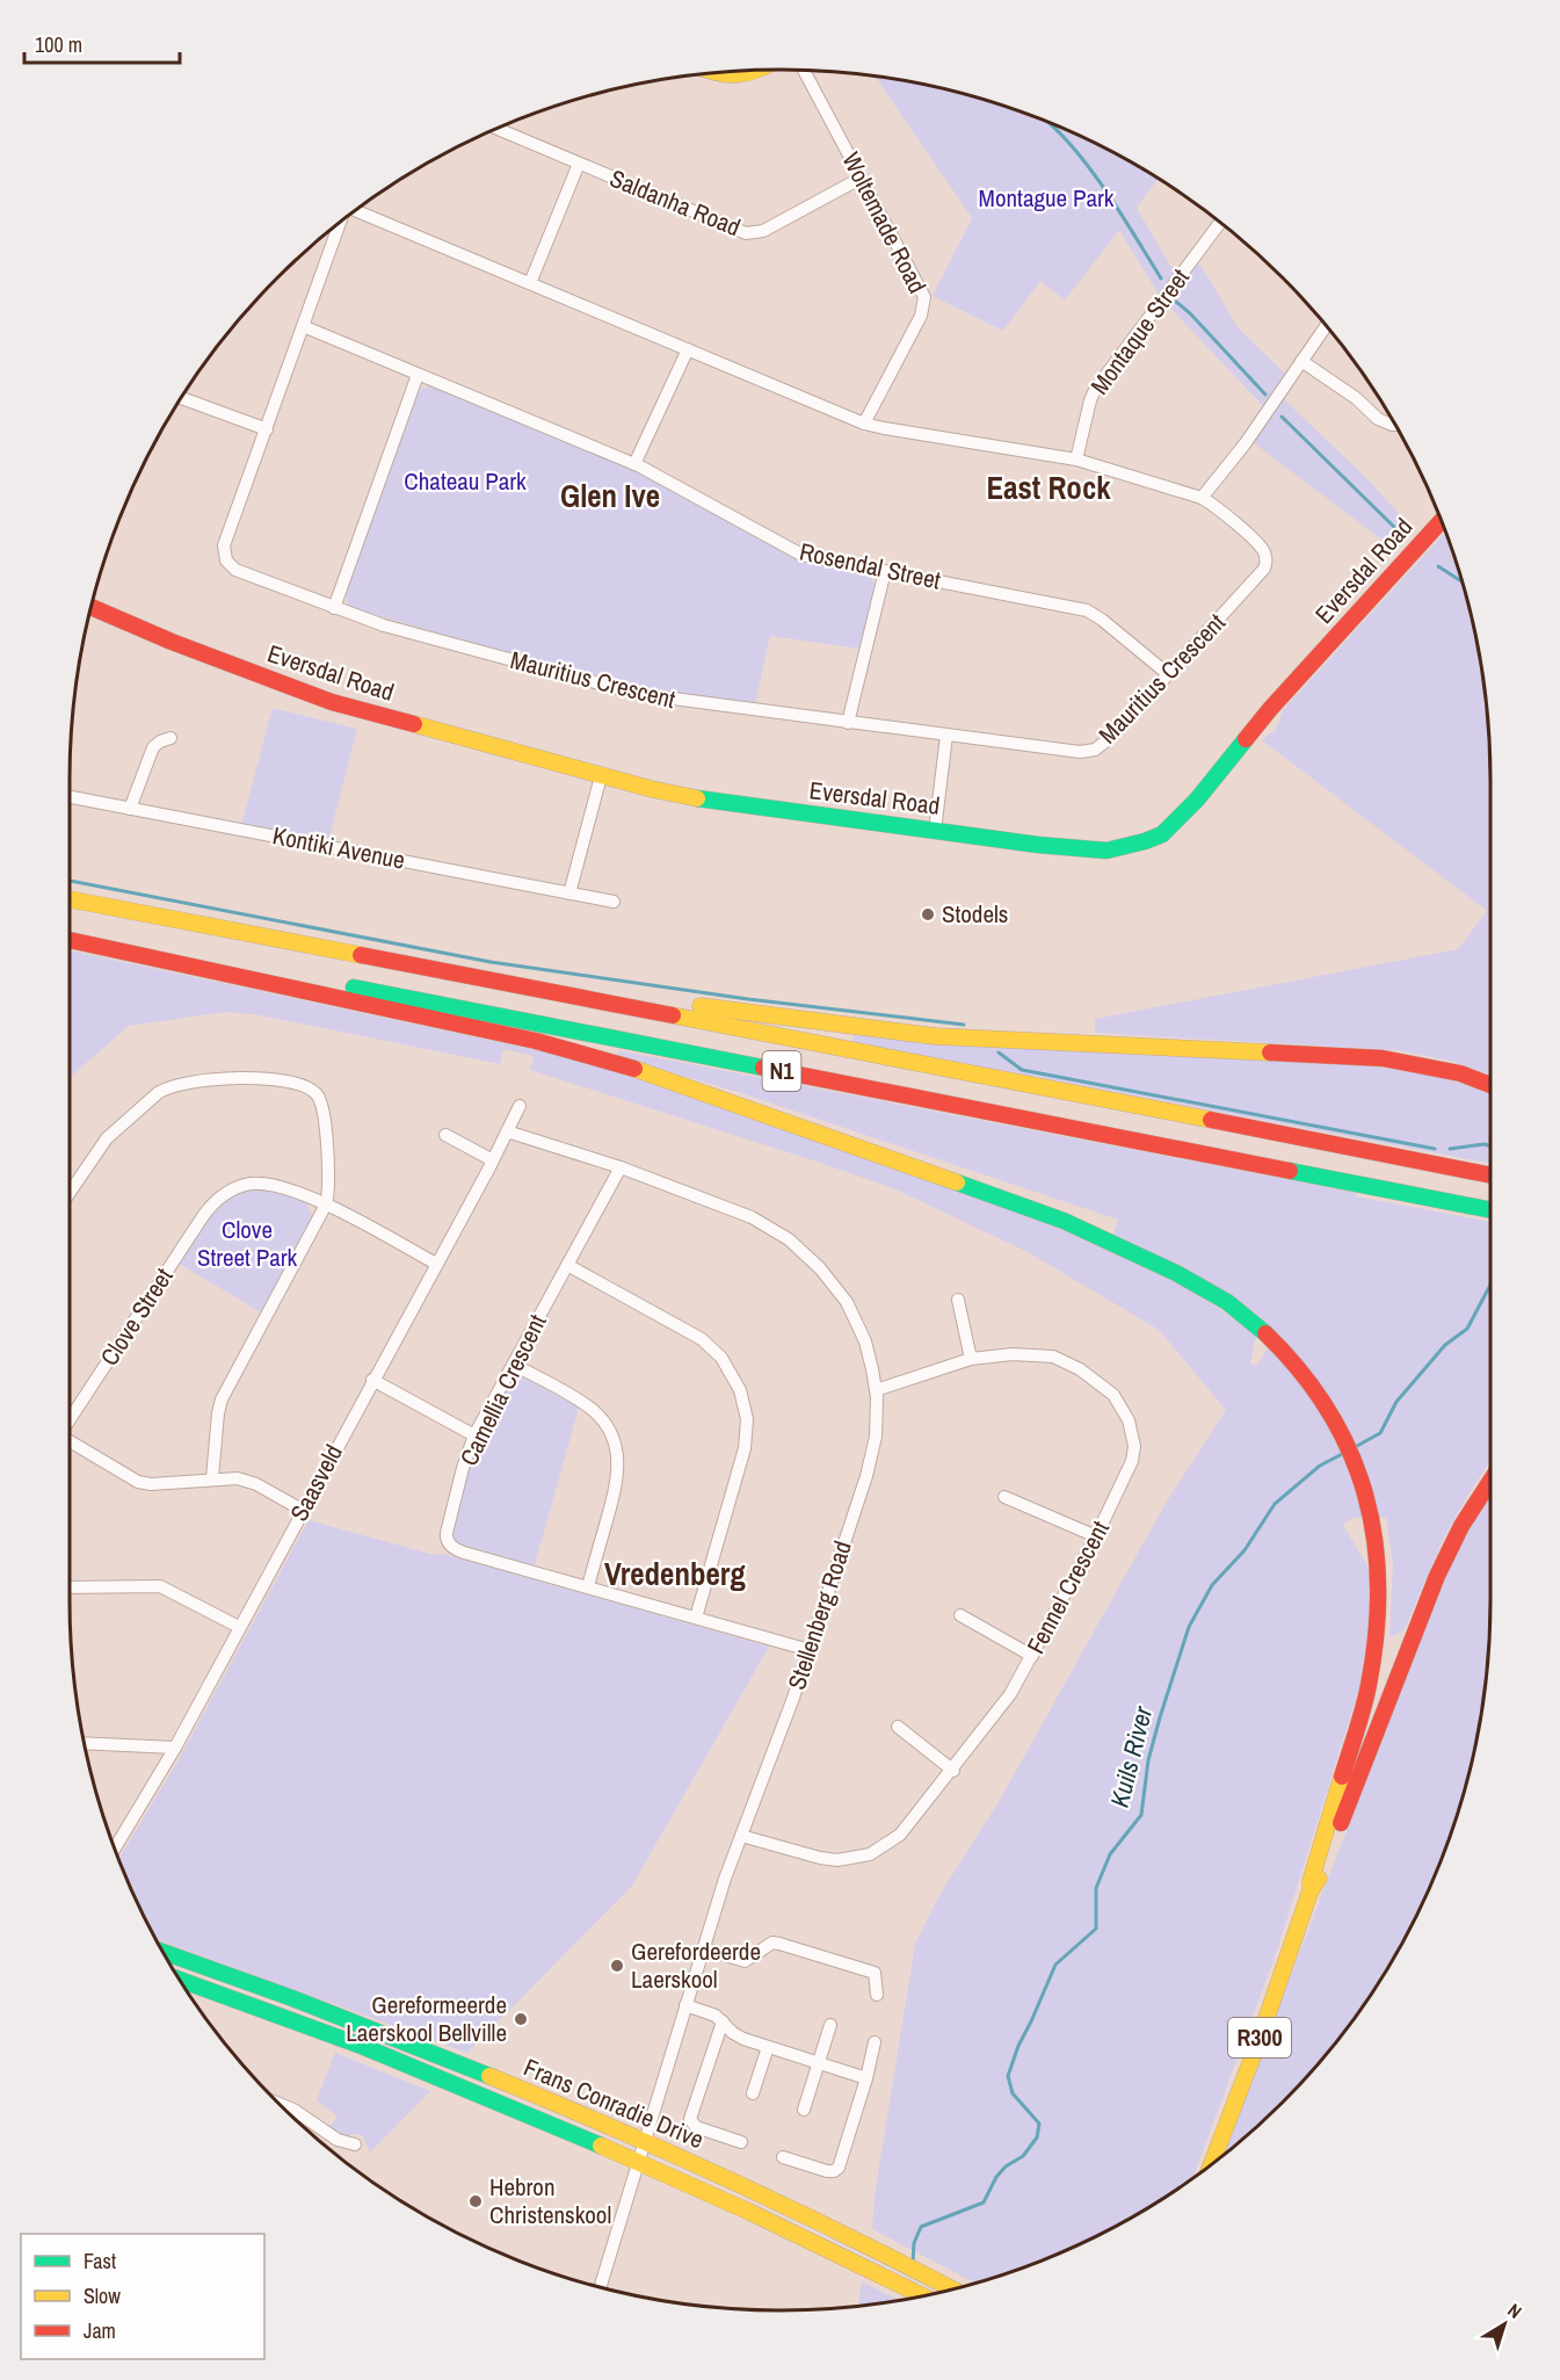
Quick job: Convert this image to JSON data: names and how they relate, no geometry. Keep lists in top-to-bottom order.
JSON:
{
  "streets": {
    "main road": [
      "Eversdal Road",
      "N1",
      "R300",
      "Frans Conradie Drive"
    ],
    "street": [
      "Saldanha Road",
      "Woltemade Road",
      "Montaque Street",
      "Rosendal Street",
      "Mauritius Crescent",
      "Kontiki Avenue",
      "Clove Street",
      "Camellia Crescent",
      "Saasveld",
      "Fennel Crescent",
      "Stellenberg Road"
    ]
  },
  "crossings": [
    ["Saldanha Road", "Woltemade Road"],
    ["Woltemade Road", "Mauritius Crescent"],
    ["Montaque Street", "Mauritius Crescent"],
    ["Rosendal Street", "Mauritius Crescent"],
    ["Clove Street", "Saasveld"],
    ["Camellia Crescent", "Stellenberg Road"],
    ["Saasveld", "Stellenberg Road"],
    ["Fennel Crescent", "Stellenberg Road"],
    ["Stellenberg Road", "Frans Conradie Drive"]
  ],
  "districts": ["East Rock", "Glen Ive", "Vredenberg"],
  "water": ["Kuils River"],
  "parks": ["Montague Park", "Chateau Park", "Clove Street Park"],
  "places": [
    "Stodels",
    "Gerefordeerde Laerskool",
    "Gereformeerde Laerskool Bellville",
    "Hebron Christenskool"
  ],
  "legend": ["Fast", "Slow", "Jam"],
  "scale_bar": "100 m",
  "north": "top right"
}
